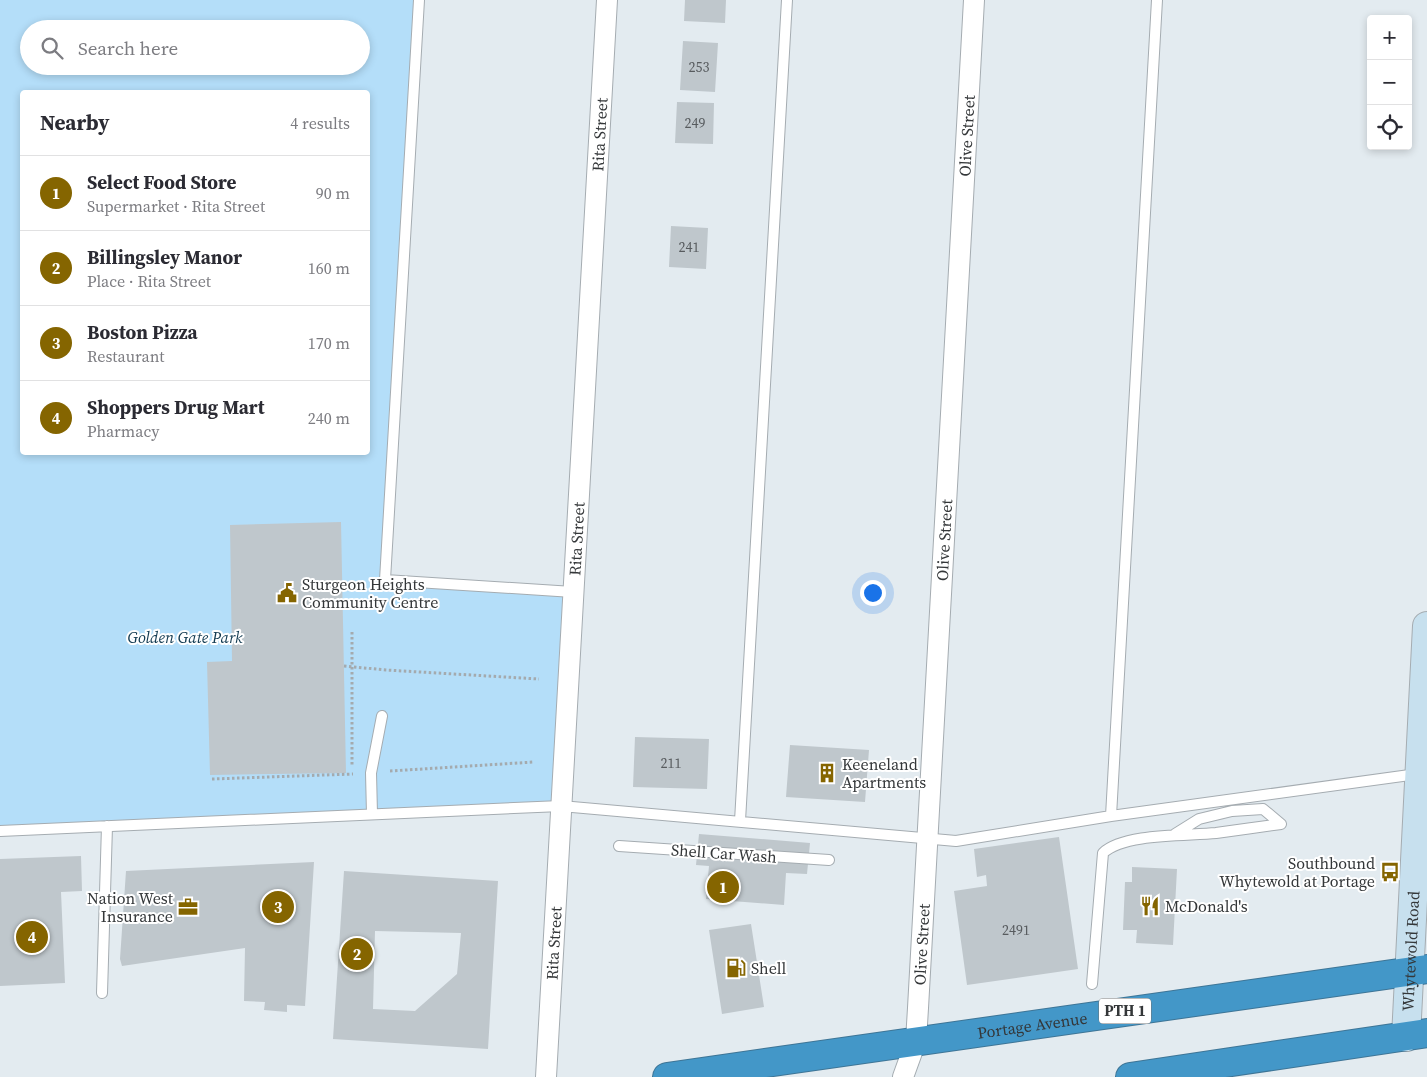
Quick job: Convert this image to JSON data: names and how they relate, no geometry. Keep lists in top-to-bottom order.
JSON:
{
  "streets": {
    "highway": ["PTH 1", "Portage Avenue"],
    "street": ["Rita Street", "Olive Street", "Whytewold Road"],
    "lane": ["Shell Car Wash"]
  },
  "crossings": [
    ["Olive Street", "Portage Avenue"],
    ["Whytewold Road", "Portage Avenue"]
  ],
  "parks": ["Golden Gate Park"],
  "places": {
    "public building": ["Sturgeon Heights Community Centre"],
    "building": ["Keeneland Apartments"],
    "bus stop": ["Southbound Whytewold at Portage"],
    "restaurant": ["McDonald's"],
    "office": ["Nation West Insurance"],
    "fuel station": ["Shell"]
  },
  "house_numbers": [
    "253",
    "249",
    "241",
    "211",
    "2491"
  ],
  "page": {
    "map_buttons": ["+", "−"],
    "search": "Search here",
    "heading": ["Nearby", "4 results"],
    "list": [
      {
        "mark": "1",
        "name": "Select Food Store",
        "note": "Supermarket · Rita Street",
        "value": "90 m"
      },
      {
        "mark": "2",
        "name": "Billingsley Manor",
        "note": "Place · Rita Street",
        "value": "160 m"
      },
      {
        "mark": "3",
        "name": "Boston Pizza",
        "note": "Restaurant",
        "value": "170 m"
      },
      {
        "mark": "4",
        "name": "Shoppers Drug Mart",
        "note": "Pharmacy",
        "value": "240 m"
      }
    ],
    "pins": [
      "1",
      "3",
      "4",
      "2"
    ]
  }
}
